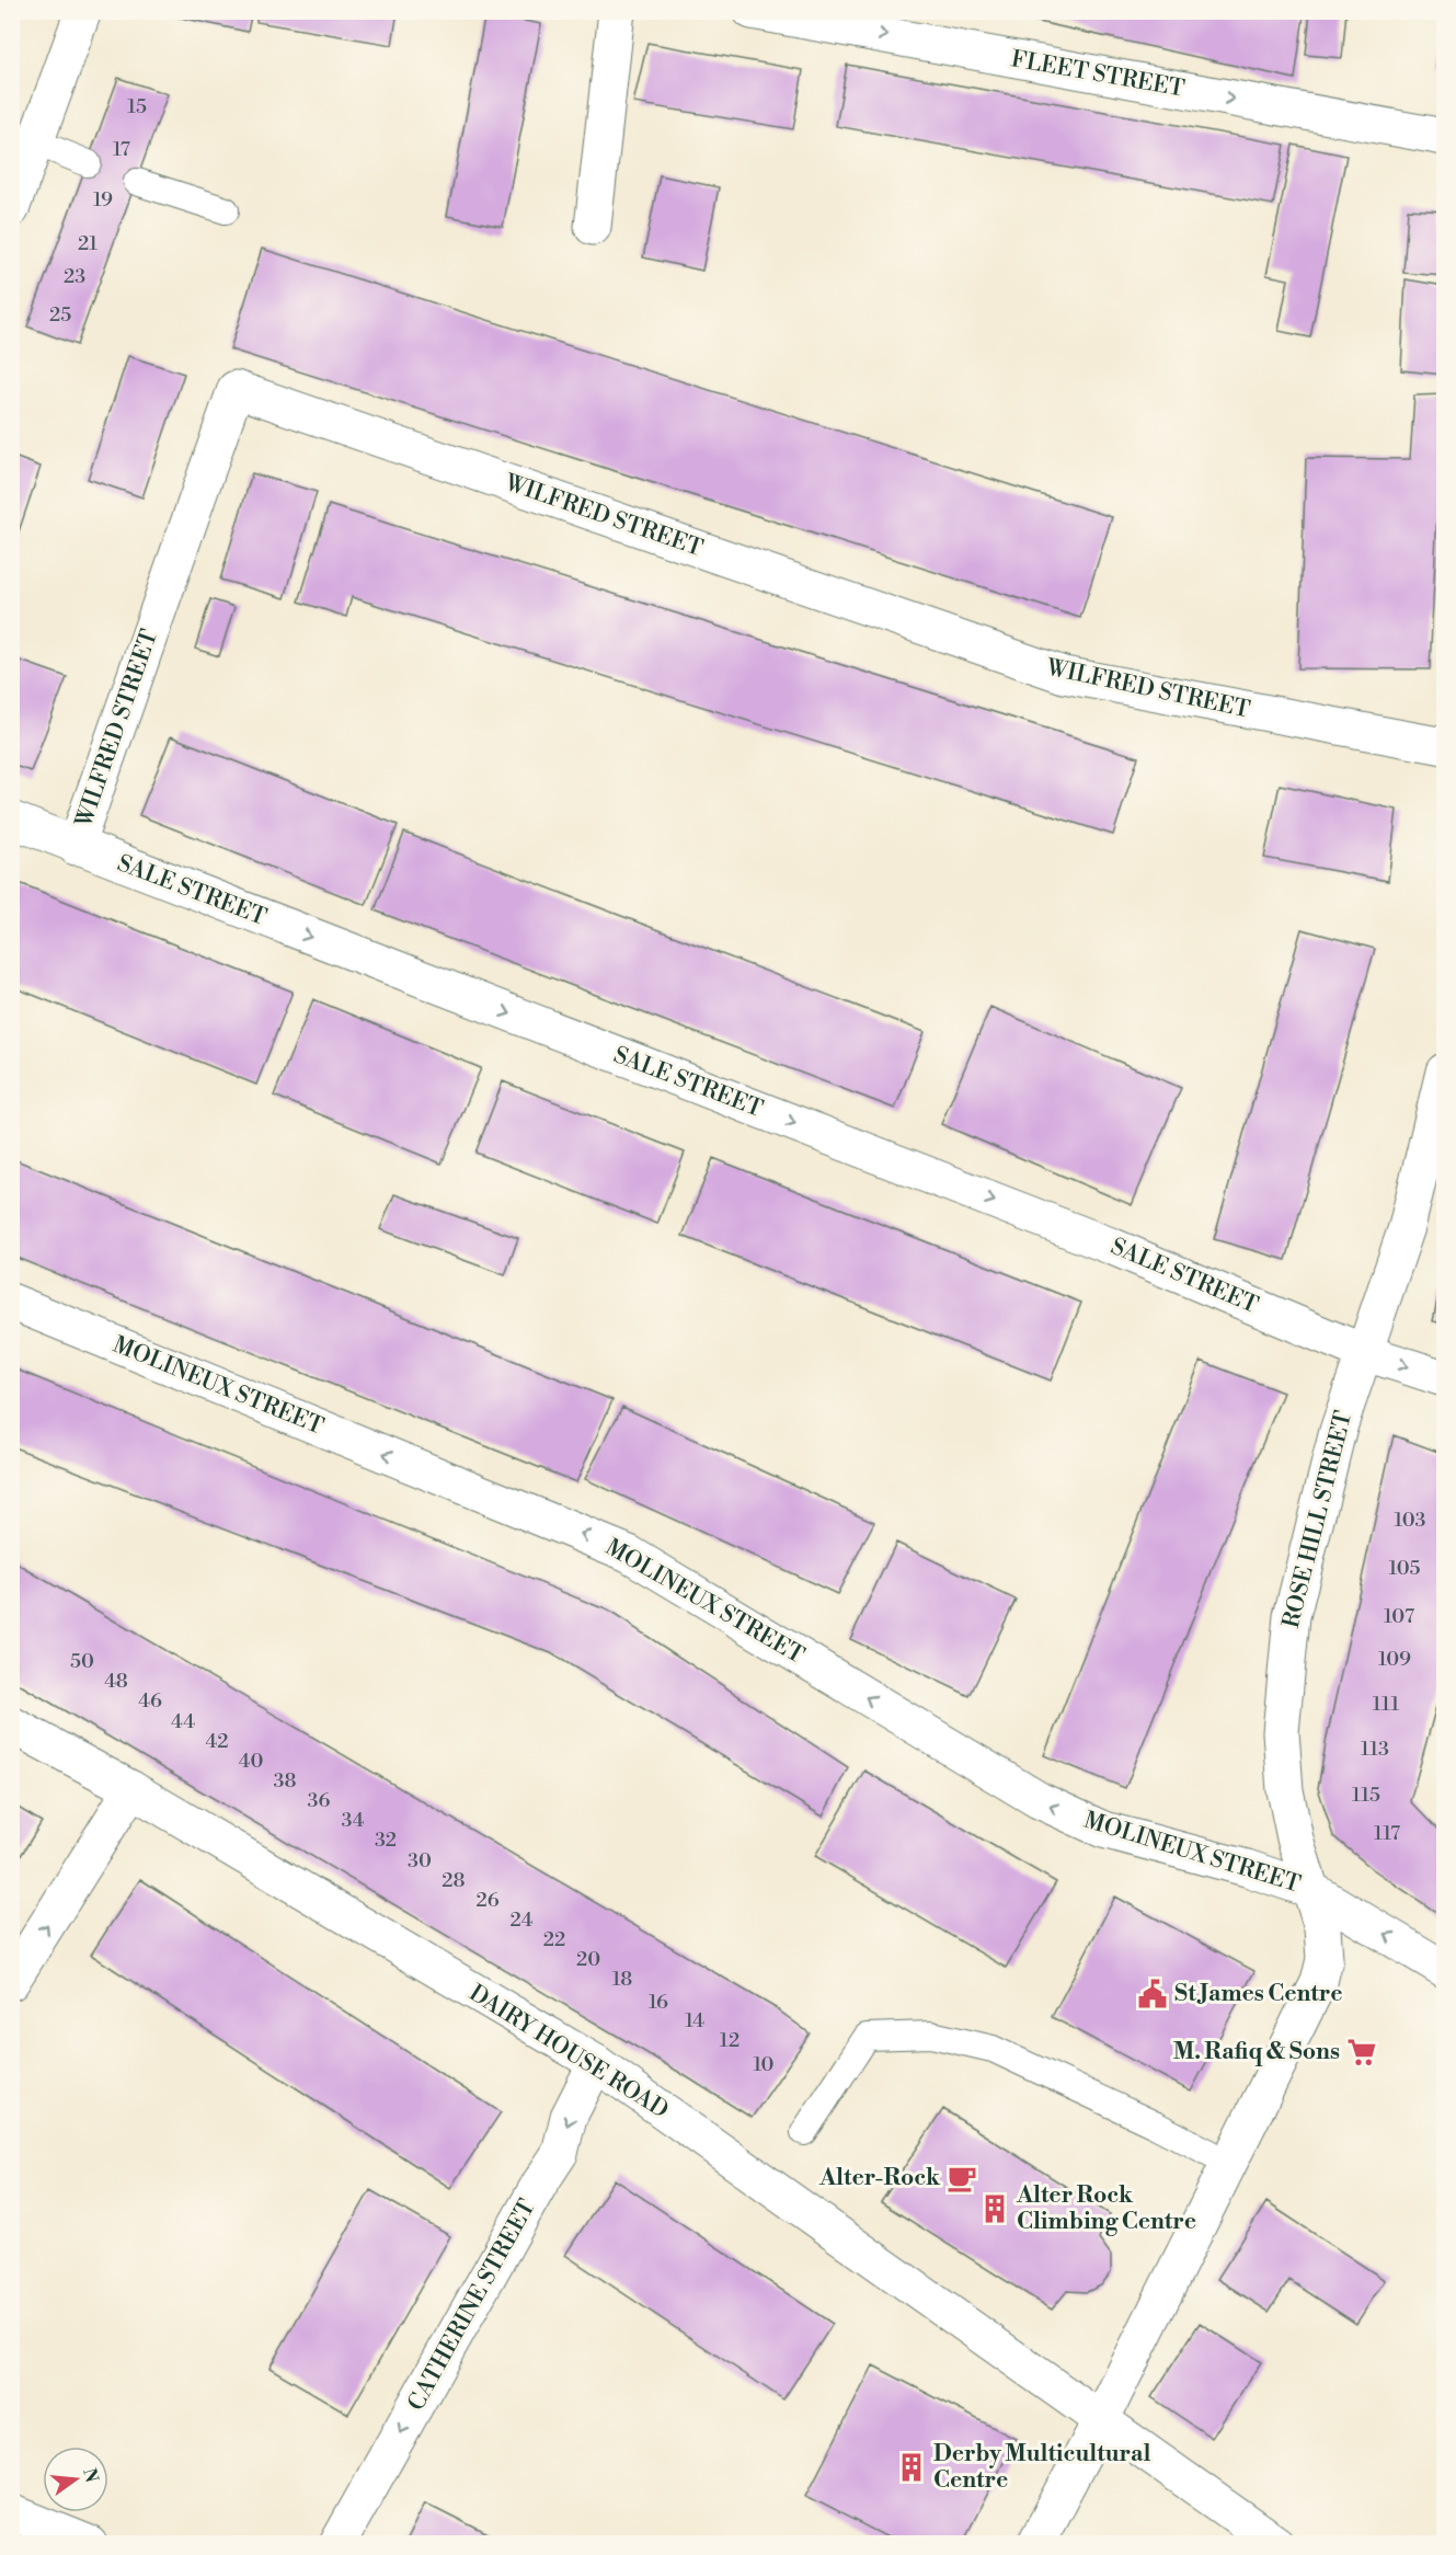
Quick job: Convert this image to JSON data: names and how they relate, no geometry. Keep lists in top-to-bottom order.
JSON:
{
  "streets": {
    "street": [
      "FLEET STREET",
      "WILFRED STREET",
      "SALE STREET",
      "MOLINEUX STREET",
      "ROSE HILL STREET",
      "DAIRY HOUSE ROAD",
      "CATHERINE STREET"
    ]
  },
  "crossings": [
    ["WILFRED STREET", "SALE STREET"],
    ["SALE STREET", "ROSE HILL STREET"],
    ["MOLINEUX STREET", "ROSE HILL STREET"],
    ["ROSE HILL STREET", "DAIRY HOUSE ROAD"],
    ["DAIRY HOUSE ROAD", "CATHERINE STREET"]
  ],
  "one_way": [
    "FLEET STREET",
    "SALE STREET",
    "MOLINEUX STREET",
    "CATHERINE STREET"
  ],
  "places": {
    "public building": ["St James Centre"],
    "supermarket": ["M. Rafiq & Sons"],
    "cafe": ["Alter-Rock"],
    "building": ["Alter Rock Climbing Centre", "Derby Multicultural Centre"]
  },
  "house_numbers": [
    "15",
    "17",
    "19",
    "21",
    "23",
    "25",
    "103",
    "105",
    "107",
    "109",
    "50",
    "48",
    "46",
    "111",
    "44",
    "42",
    "113",
    "40",
    "38",
    "115",
    "36",
    "34",
    "117",
    "32",
    "30",
    "28",
    "26",
    "24",
    "22",
    "20",
    "18",
    "16",
    "14",
    "12",
    "10"
  ],
  "north": "right"
}
